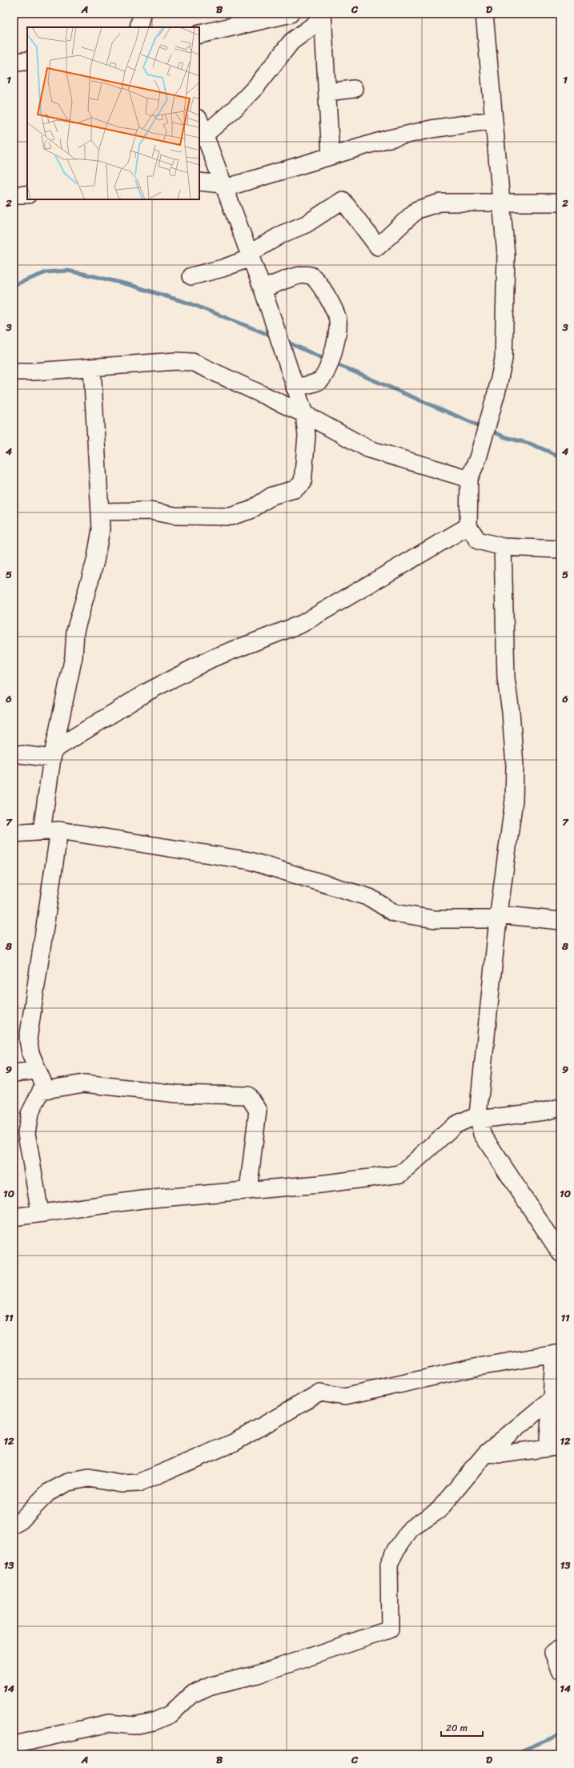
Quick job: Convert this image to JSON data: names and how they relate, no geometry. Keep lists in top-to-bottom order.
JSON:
{
  "scale_bar": "20 m",
  "grid": {
    "columns": [
      "A",
      "B",
      "C",
      "D"
    ],
    "rows": [
      "1",
      "2",
      "3",
      "4",
      "5",
      "6",
      "7",
      "8",
      "9",
      "10",
      "11",
      "12",
      "13",
      "14"
    ]
  }
}
